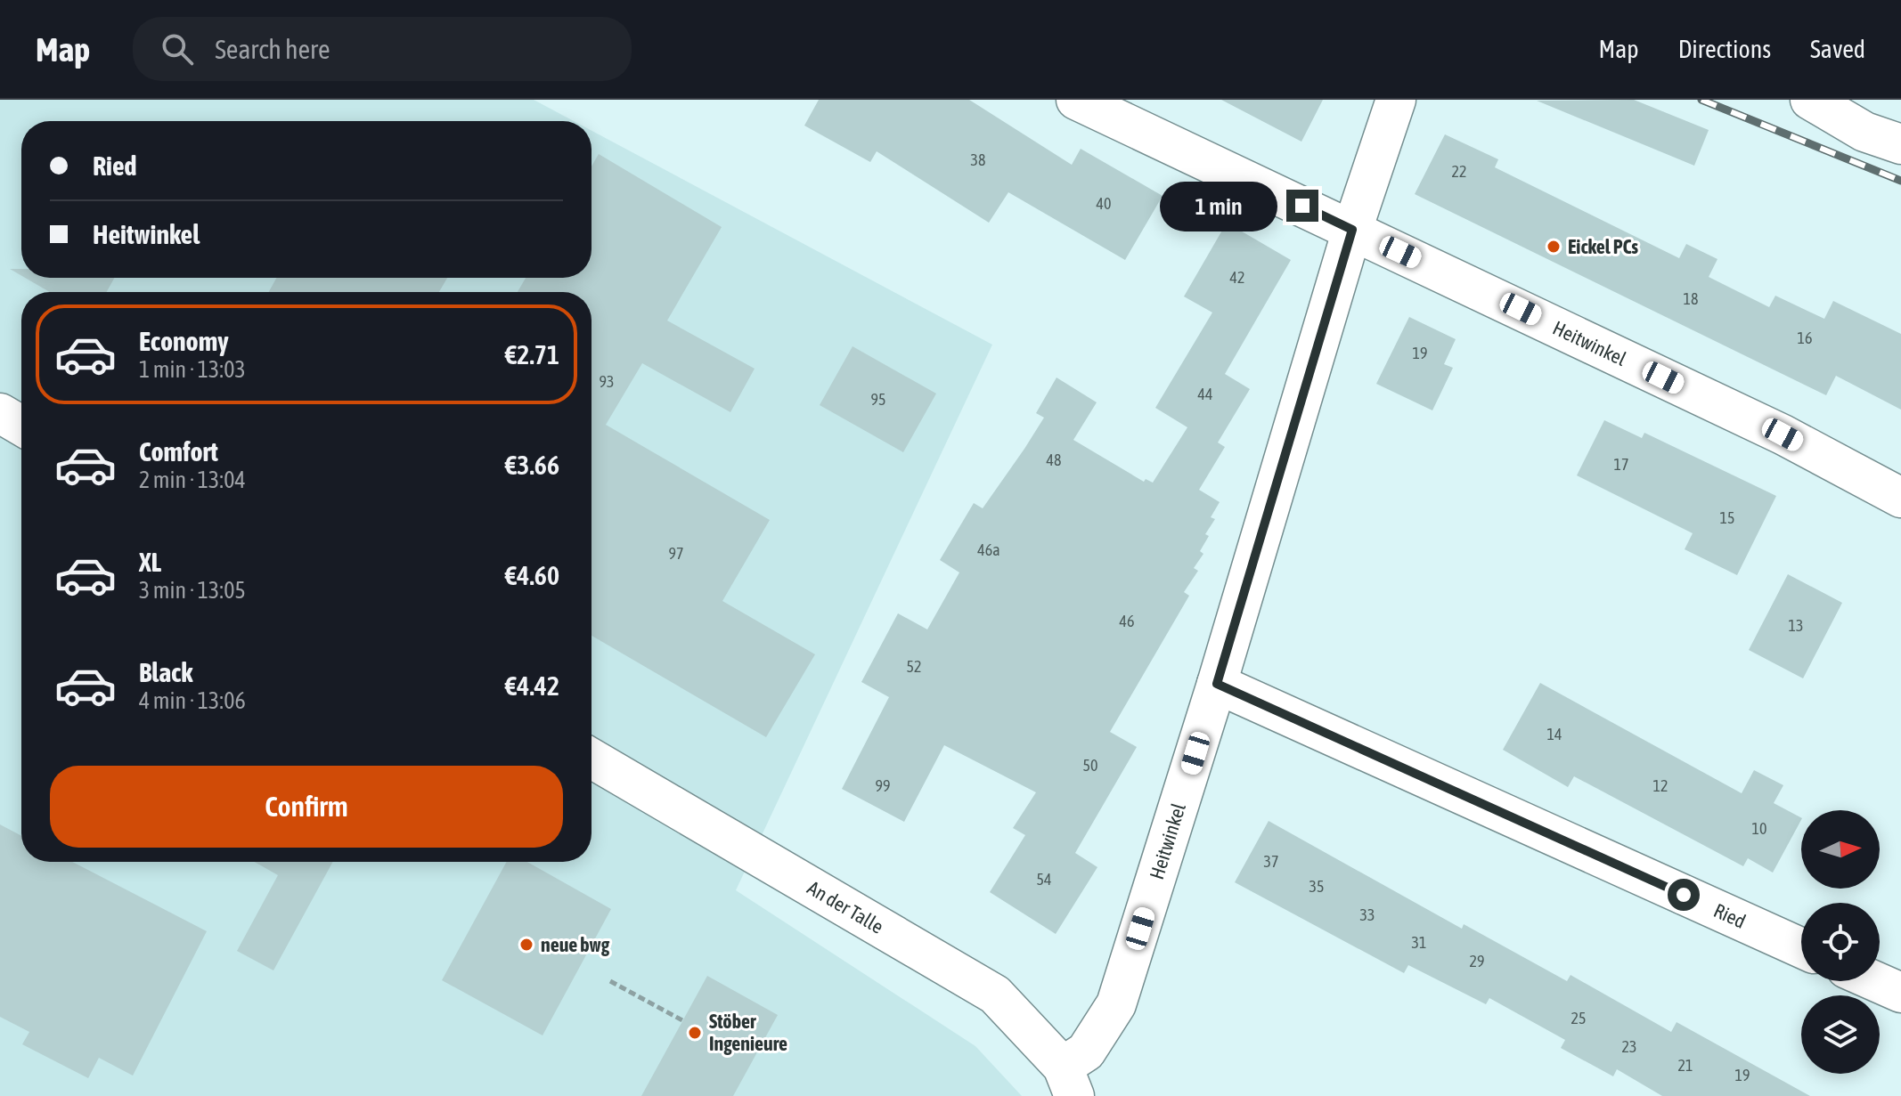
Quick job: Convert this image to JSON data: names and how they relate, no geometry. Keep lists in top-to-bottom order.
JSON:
{
  "streets": {
    "street": ["Heitwinkel", "An der Talle", "Ried"]
  },
  "crossings": [
    ["Heitwinkel", "An der Talle"],
    ["Heitwinkel", "Ried"]
  ],
  "places": ["Eickel PCs", "neue bwg", "Stöber Ingenieure"],
  "house_numbers": [
    "38",
    "22",
    "40",
    "42",
    "18",
    "16",
    "19",
    "93",
    "44",
    "95",
    "48",
    "17",
    "15",
    "46a",
    "97",
    "46",
    "13",
    "52",
    "14",
    "50",
    "99",
    "12",
    "10",
    "37",
    "54",
    "35",
    "33",
    "31",
    "29",
    "25",
    "23",
    "21",
    "19"
  ],
  "north": "right",
  "page": {
    "header": "Map",
    "search": "Search here",
    "nav": ["Map", "Directions", "Saved"],
    "banner": ["Ried", "Heitwinkel"],
    "bubble": "1 min",
    "list": [
      {
        "name": "Economy",
        "note": "1 min · 13:03",
        "value": "€2.71"
      },
      {
        "name": "Comfort",
        "note": "2 min · 13:04",
        "value": "€3.66"
      },
      {
        "name": "XL",
        "note": "3 min · 13:05",
        "value": "€4.60"
      },
      {
        "name": "Black",
        "note": "4 min · 13:06",
        "value": "€4.42"
      }
    ],
    "buttons": "Confirm"
  }
}
